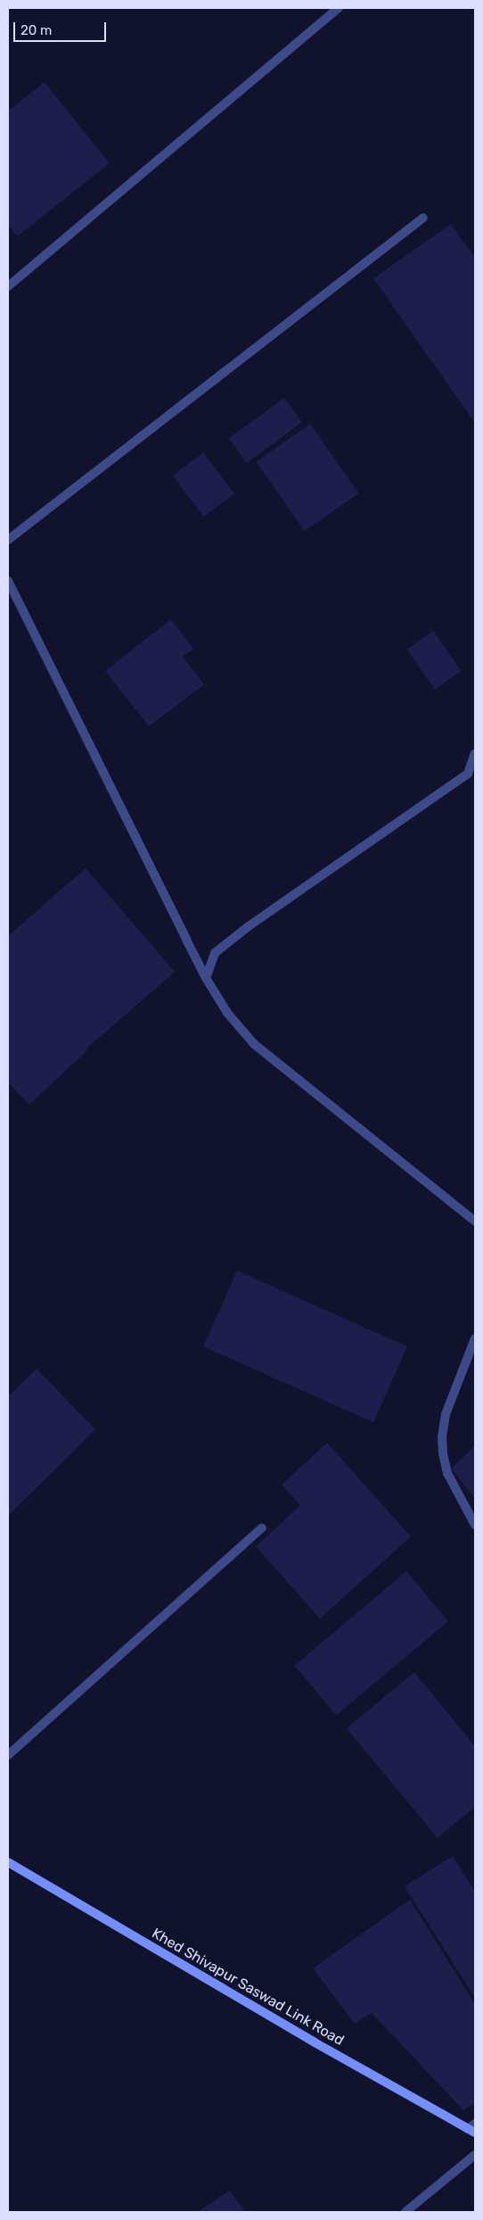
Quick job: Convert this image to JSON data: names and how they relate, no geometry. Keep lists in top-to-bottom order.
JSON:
{
  "streets": {
    "main road": ["Khed Shivapur Saswad Link Road"]
  },
  "scale_bar": "20 m"
}
